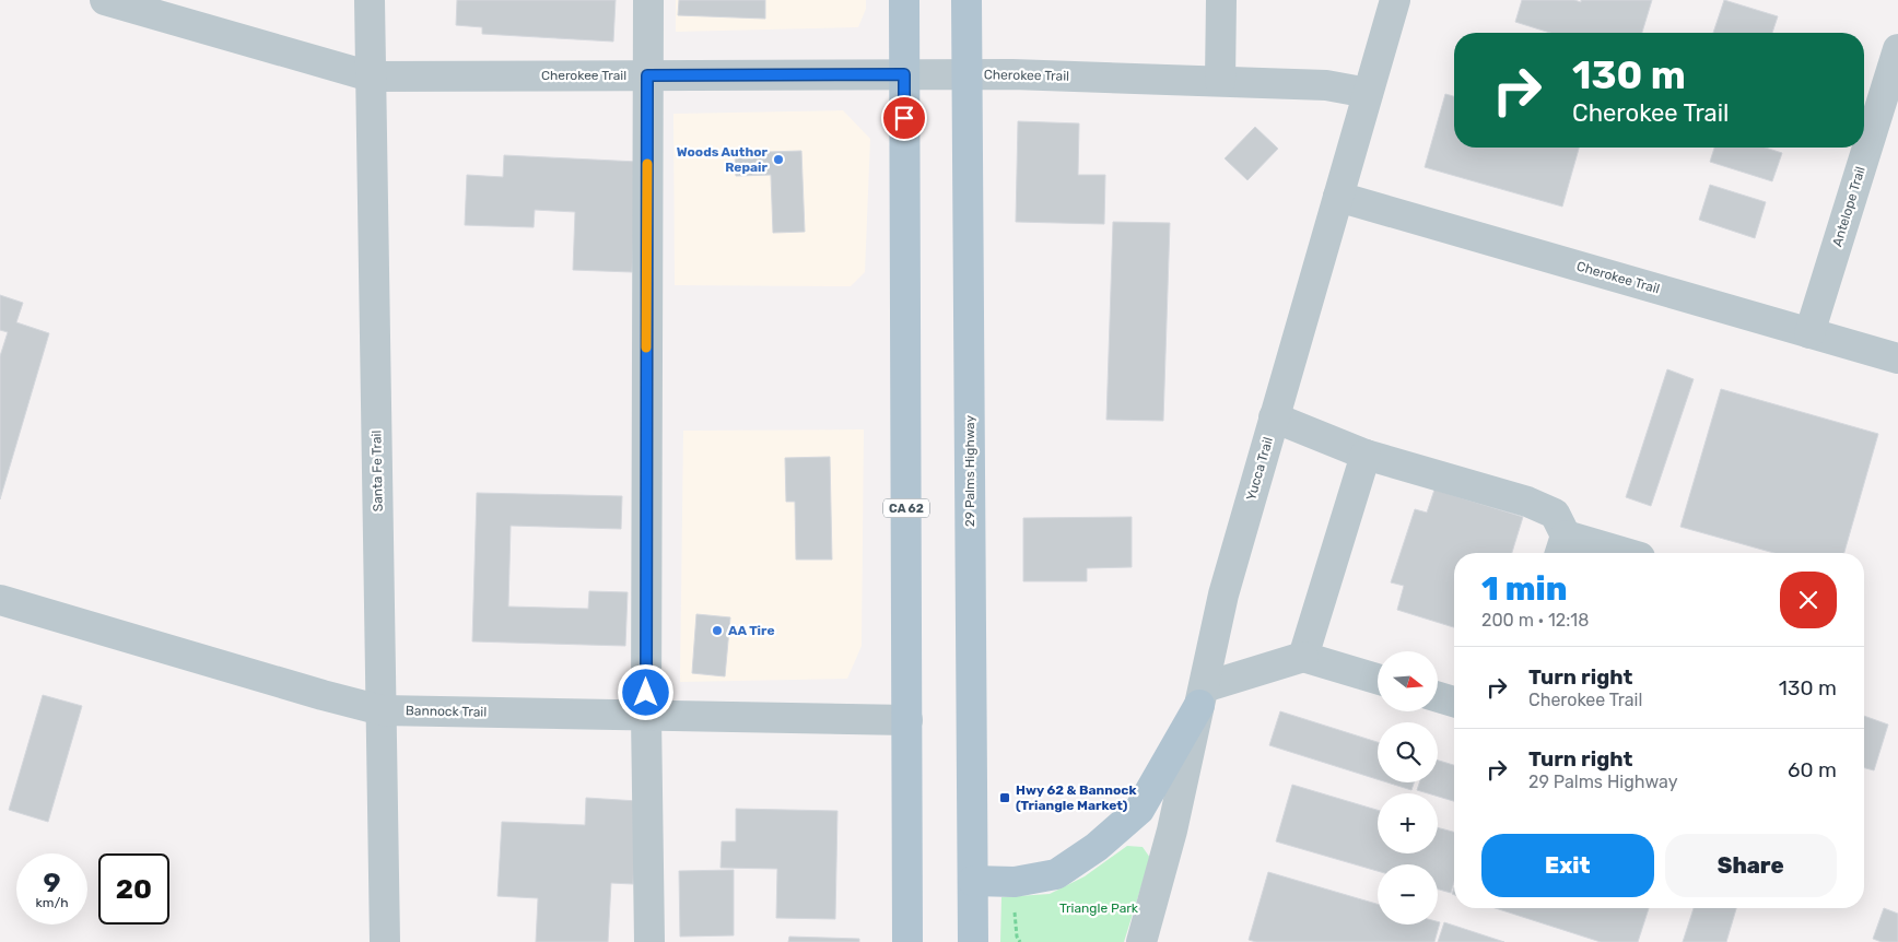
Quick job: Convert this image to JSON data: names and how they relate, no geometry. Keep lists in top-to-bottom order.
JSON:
{
  "streets": {
    "main road": ["29 Palms Highway", "CA 62"],
    "street": [
      "Cherokee Trail",
      "Antelope Trail",
      "Yucca Trail",
      "Santa Fe Trail",
      "Bannock Trail"
    ]
  },
  "crossings": [
    ["Cherokee Trail", "Antelope Trail"],
    ["Cherokee Trail", "Yucca Trail"],
    ["Cherokee Trail", "Santa Fe Trail"],
    ["Cherokee Trail", "29 Palms Highway"],
    ["Cherokee Trail", "CA 62"],
    ["Santa Fe Trail", "Bannock Trail"],
    ["CA 62", "Bannock Trail"]
  ],
  "parks": ["Triangle Park"],
  "places": {
    "other": ["Woods Author Repair", "AA Tire"],
    "transit": ["Hwy 62 & Bannock (Triangle Market)"]
  },
  "north": "right",
  "page": {
    "turn": ["130 m", "Cherokee Trail"],
    "heading": ["1 min", "200 m · 12:18"],
    "list": [
      {
        "name": "Turn right",
        "note": "Cherokee Trail",
        "value": "130 m"
      },
      {
        "name": "Turn right",
        "note": "29 Palms Highway",
        "value": "60 m"
      }
    ],
    "map_buttons": ["+", "−"],
    "buttons": ["Exit", "Share"],
    "speed": "9 km/h",
    "limit": "20"
  }
}
